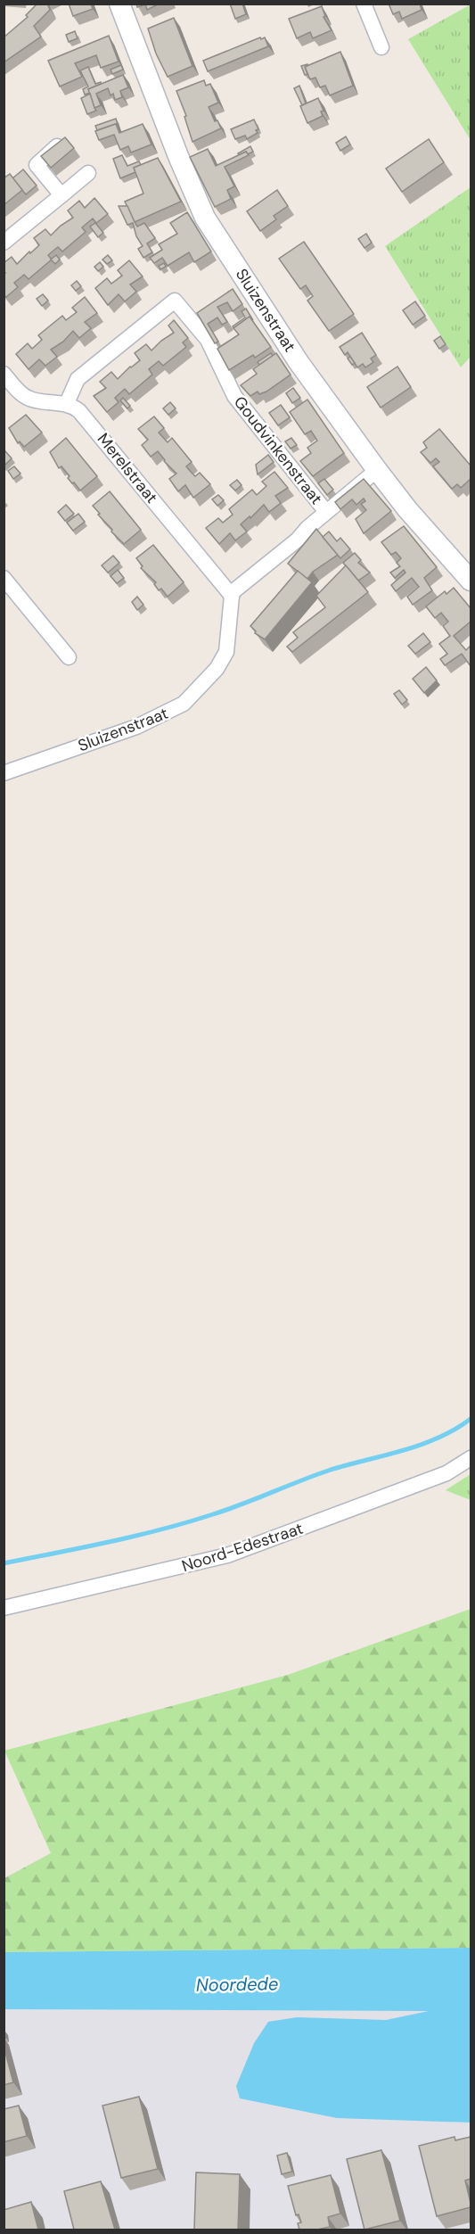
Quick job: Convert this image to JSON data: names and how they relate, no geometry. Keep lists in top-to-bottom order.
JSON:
{
  "streets": {
    "street": [
      "Sluizenstraat",
      "Goudvinkenstraat",
      "Merelstraat",
      "Noord-Edestraat"
    ]
  },
  "crossings": [
    ["Sluizenstraat", "Merelstraat"],
    ["Goudvinkenstraat", "Merelstraat"]
  ],
  "water": ["Noordede"]
}
